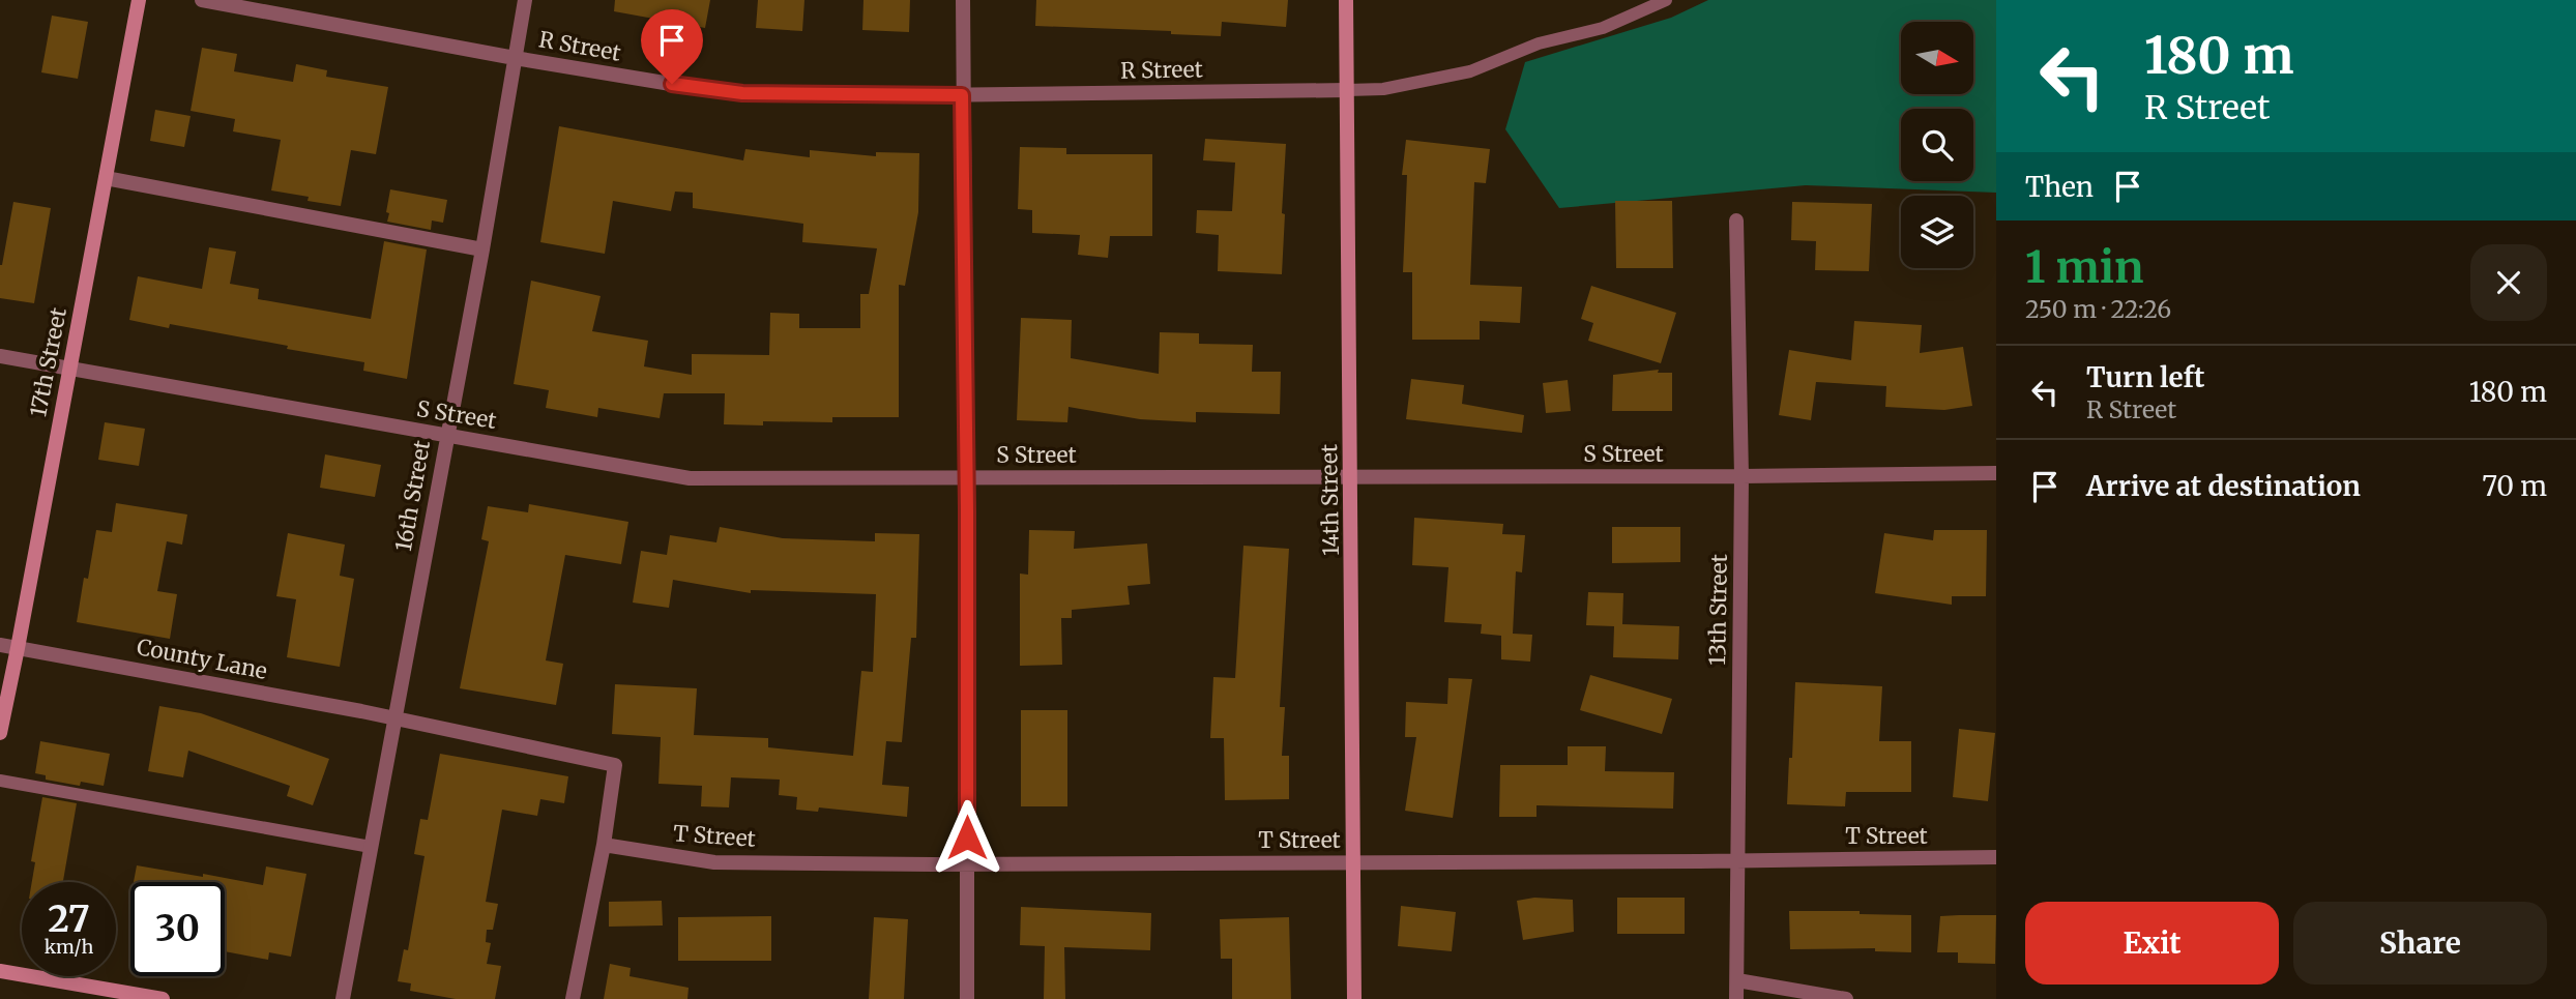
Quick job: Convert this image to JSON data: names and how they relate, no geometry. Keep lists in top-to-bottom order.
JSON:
{
  "streets": {
    "street": [
      "R Street",
      "17th Street",
      "S Street",
      "16th Street",
      "14th Street",
      "13th Street",
      "County Lane",
      "T Street"
    ]
  },
  "crossings": [
    ["R Street", "16th Street"],
    ["R Street", "14th Street"],
    ["17th Street", "S Street"],
    ["17th Street", "County Lane"],
    ["S Street", "16th Street"],
    ["S Street", "14th Street"],
    ["S Street", "13th Street"],
    ["16th Street", "County Lane"],
    ["14th Street", "T Street"],
    ["13th Street", "T Street"]
  ],
  "north": "right",
  "page": {
    "turn": ["180 m", "R Street"],
    "then": "Then",
    "heading": ["1 min", "250 m · 22:26"],
    "list": [
      {
        "name": "Turn left",
        "note": "R Street",
        "value": "180 m"
      },
      {
        "name": "Arrive at destination",
        "value": "70 m"
      }
    ],
    "speed": "27 km/h",
    "limit": "30",
    "buttons": ["Exit", "Share"]
  }
}
